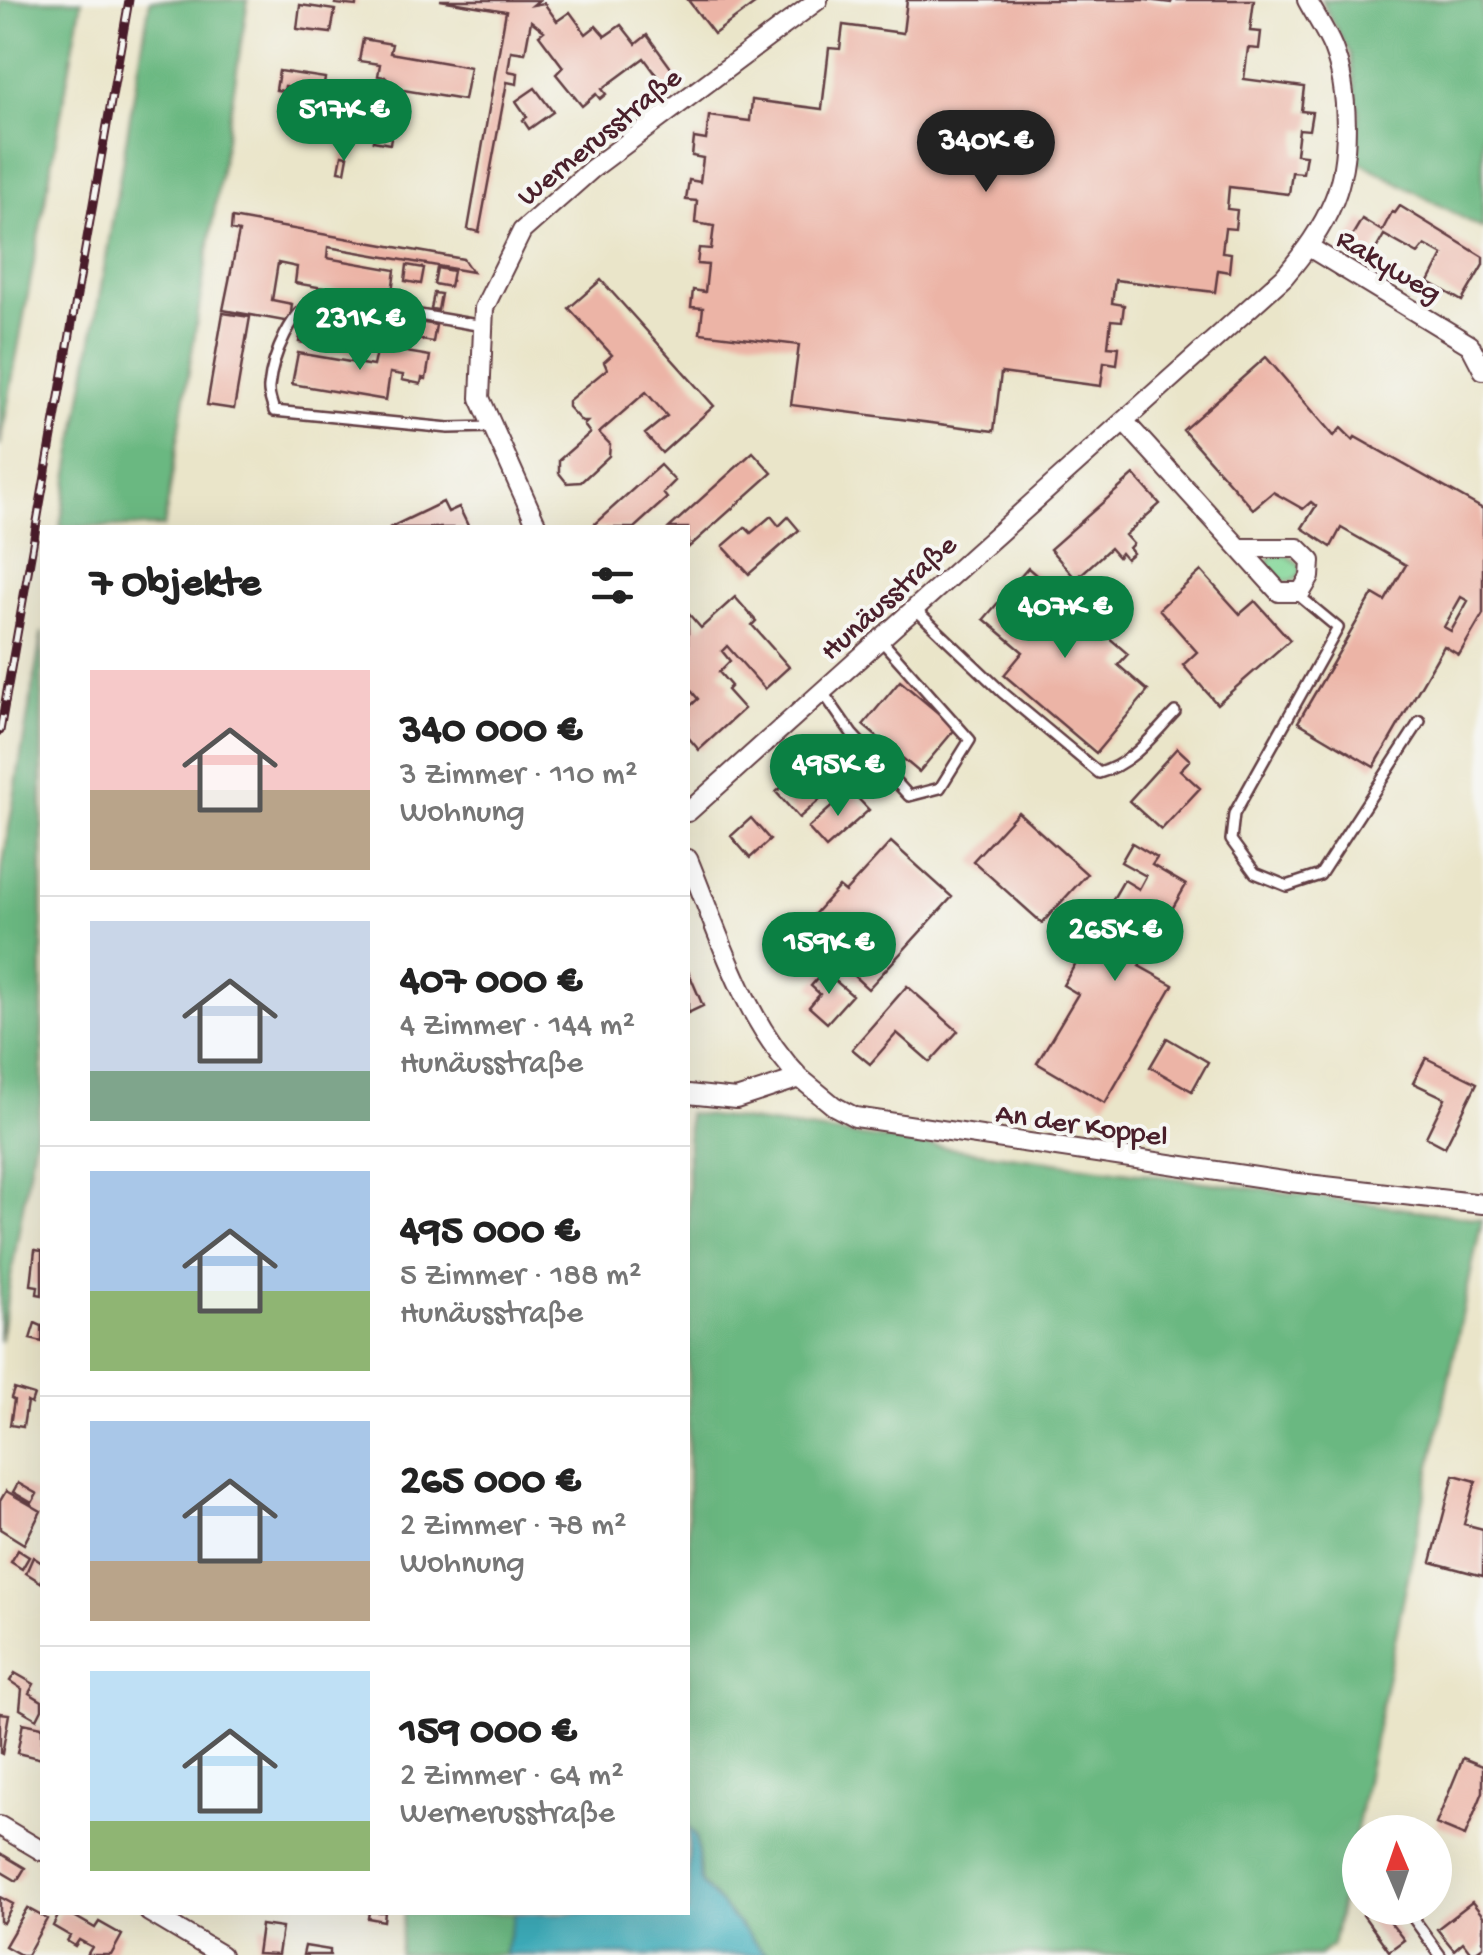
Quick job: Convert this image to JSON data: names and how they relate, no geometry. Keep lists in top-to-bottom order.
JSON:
{
  "streets": {
    "street": [
      "Wernerusstraße",
      "Rakyweg",
      "Hunäusstraße",
      "An der Koppel"
    ]
  },
  "crossings": [
    ["Rakyweg", "Hunäusstraße"]
  ],
  "north": "top",
  "page": {
    "price": [
      "517K €",
      "340K €",
      "231K €",
      "407K €",
      "495K €",
      "265K €",
      "159K €"
    ],
    "heading": "7 Objekte",
    "list": [
      {
        "name": "340 000 €",
        "note": "3 Zimmer · 110 m² · Wohnung"
      },
      {
        "name": "407 000 €",
        "note": "4 Zimmer · 144 m² · Hunäusstraße"
      },
      {
        "name": "495 000 €",
        "note": "5 Zimmer · 188 m² · Hunäusstraße"
      },
      {
        "name": "265 000 €",
        "note": "2 Zimmer · 78 m² · Wohnung"
      },
      {
        "name": "159 000 €",
        "note": "2 Zimmer · 64 m² · Wernerusstraße"
      }
    ]
  }
}
